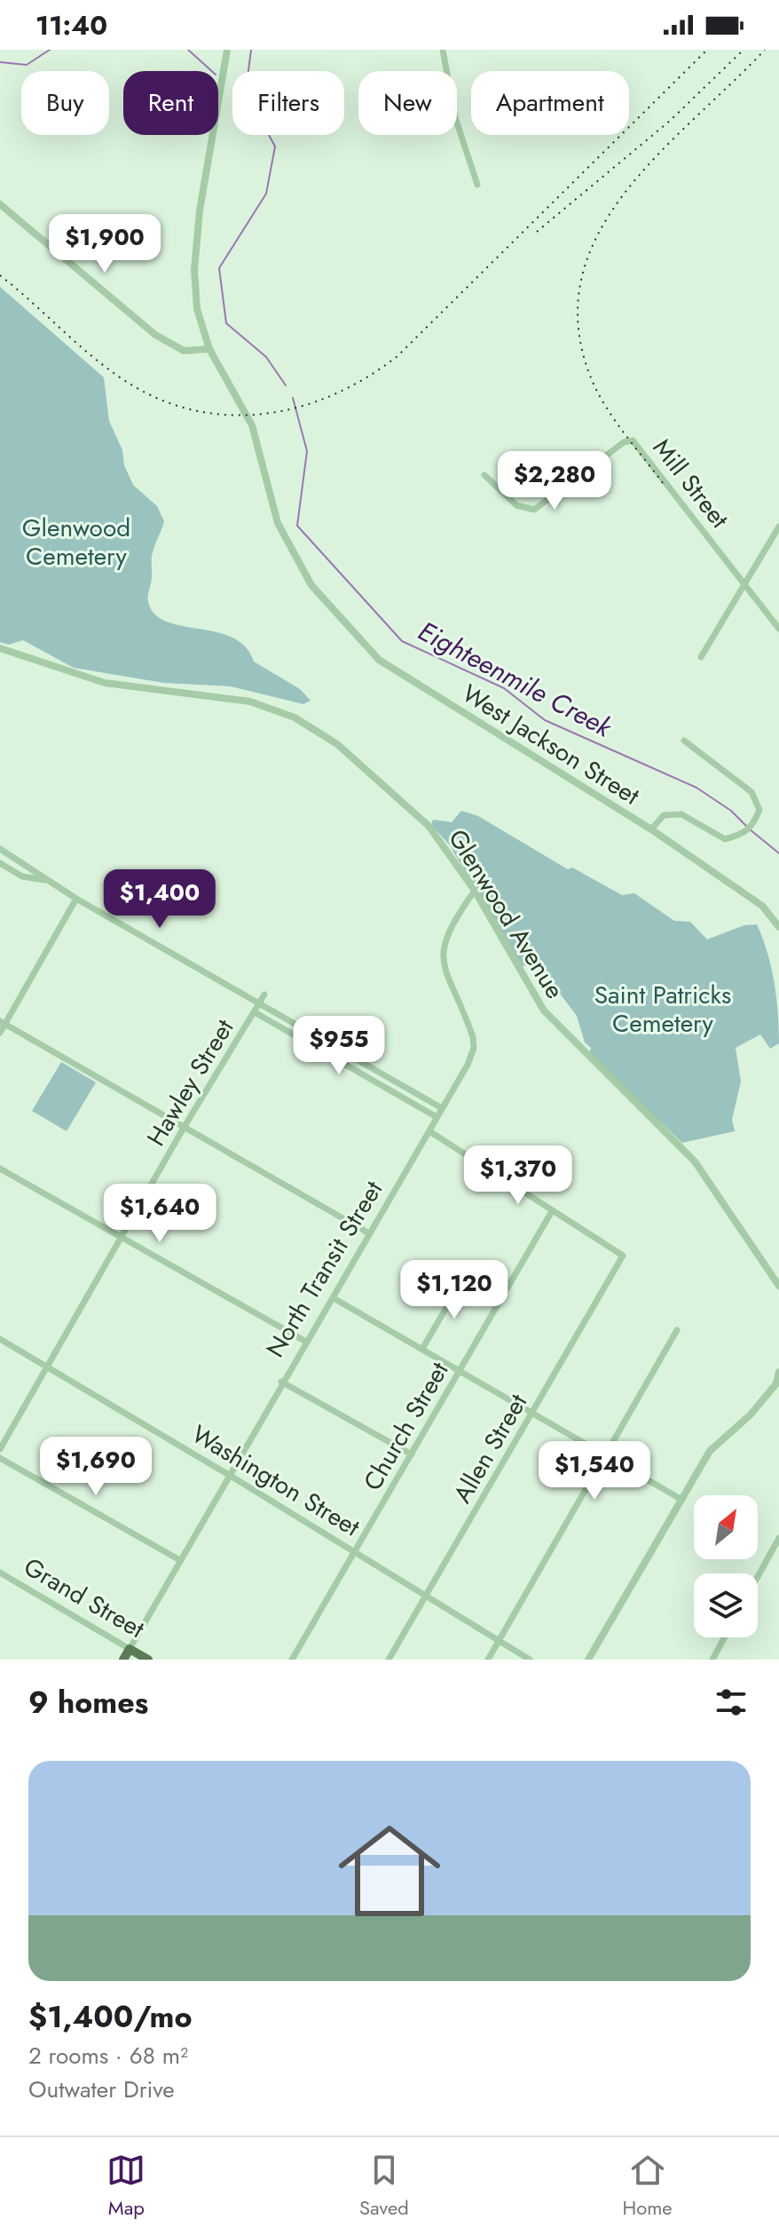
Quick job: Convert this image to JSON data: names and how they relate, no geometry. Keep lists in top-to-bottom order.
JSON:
{
  "streets": {
    "main road": ["North Transit Street", "Grand Street"],
    "street": [
      "Mill Street",
      "West Jackson Street",
      "Glenwood Avenue",
      "Hawley Street",
      "Church Street",
      "Allen Street",
      "Washington Street"
    ]
  },
  "crossings": [
    ["Glenwood Avenue", "North Transit Street"],
    ["Hawley Street", "Washington Street"],
    ["North Transit Street", "Washington Street"],
    ["North Transit Street", "Grand Street"],
    ["Church Street", "Allen Street"],
    ["Church Street", "Washington Street"],
    ["Allen Street", "Washington Street"]
  ],
  "water": ["Eighteenmile Creek"],
  "parks": ["Glenwood Cemetery", "Saint Patricks Cemetery"],
  "north": "top right",
  "page": {
    "status": "11:40",
    "chip": [
      "Buy",
      "Rent",
      "Filters",
      "New",
      "Apartment"
    ],
    "price": [
      "$1,900",
      "$2,280",
      "$1,400",
      "$955",
      "$1,370",
      "$1,640",
      "$1,120",
      "$1,690",
      "$1,540"
    ],
    "heading": "9 homes",
    "list": [
      {
        "name": "$1,400/mo",
        "note": "2 rooms · 68 m² · Outwater Drive"
      }
    ],
    "tabs": ["Map", "Saved", "Home"]
  }
}
